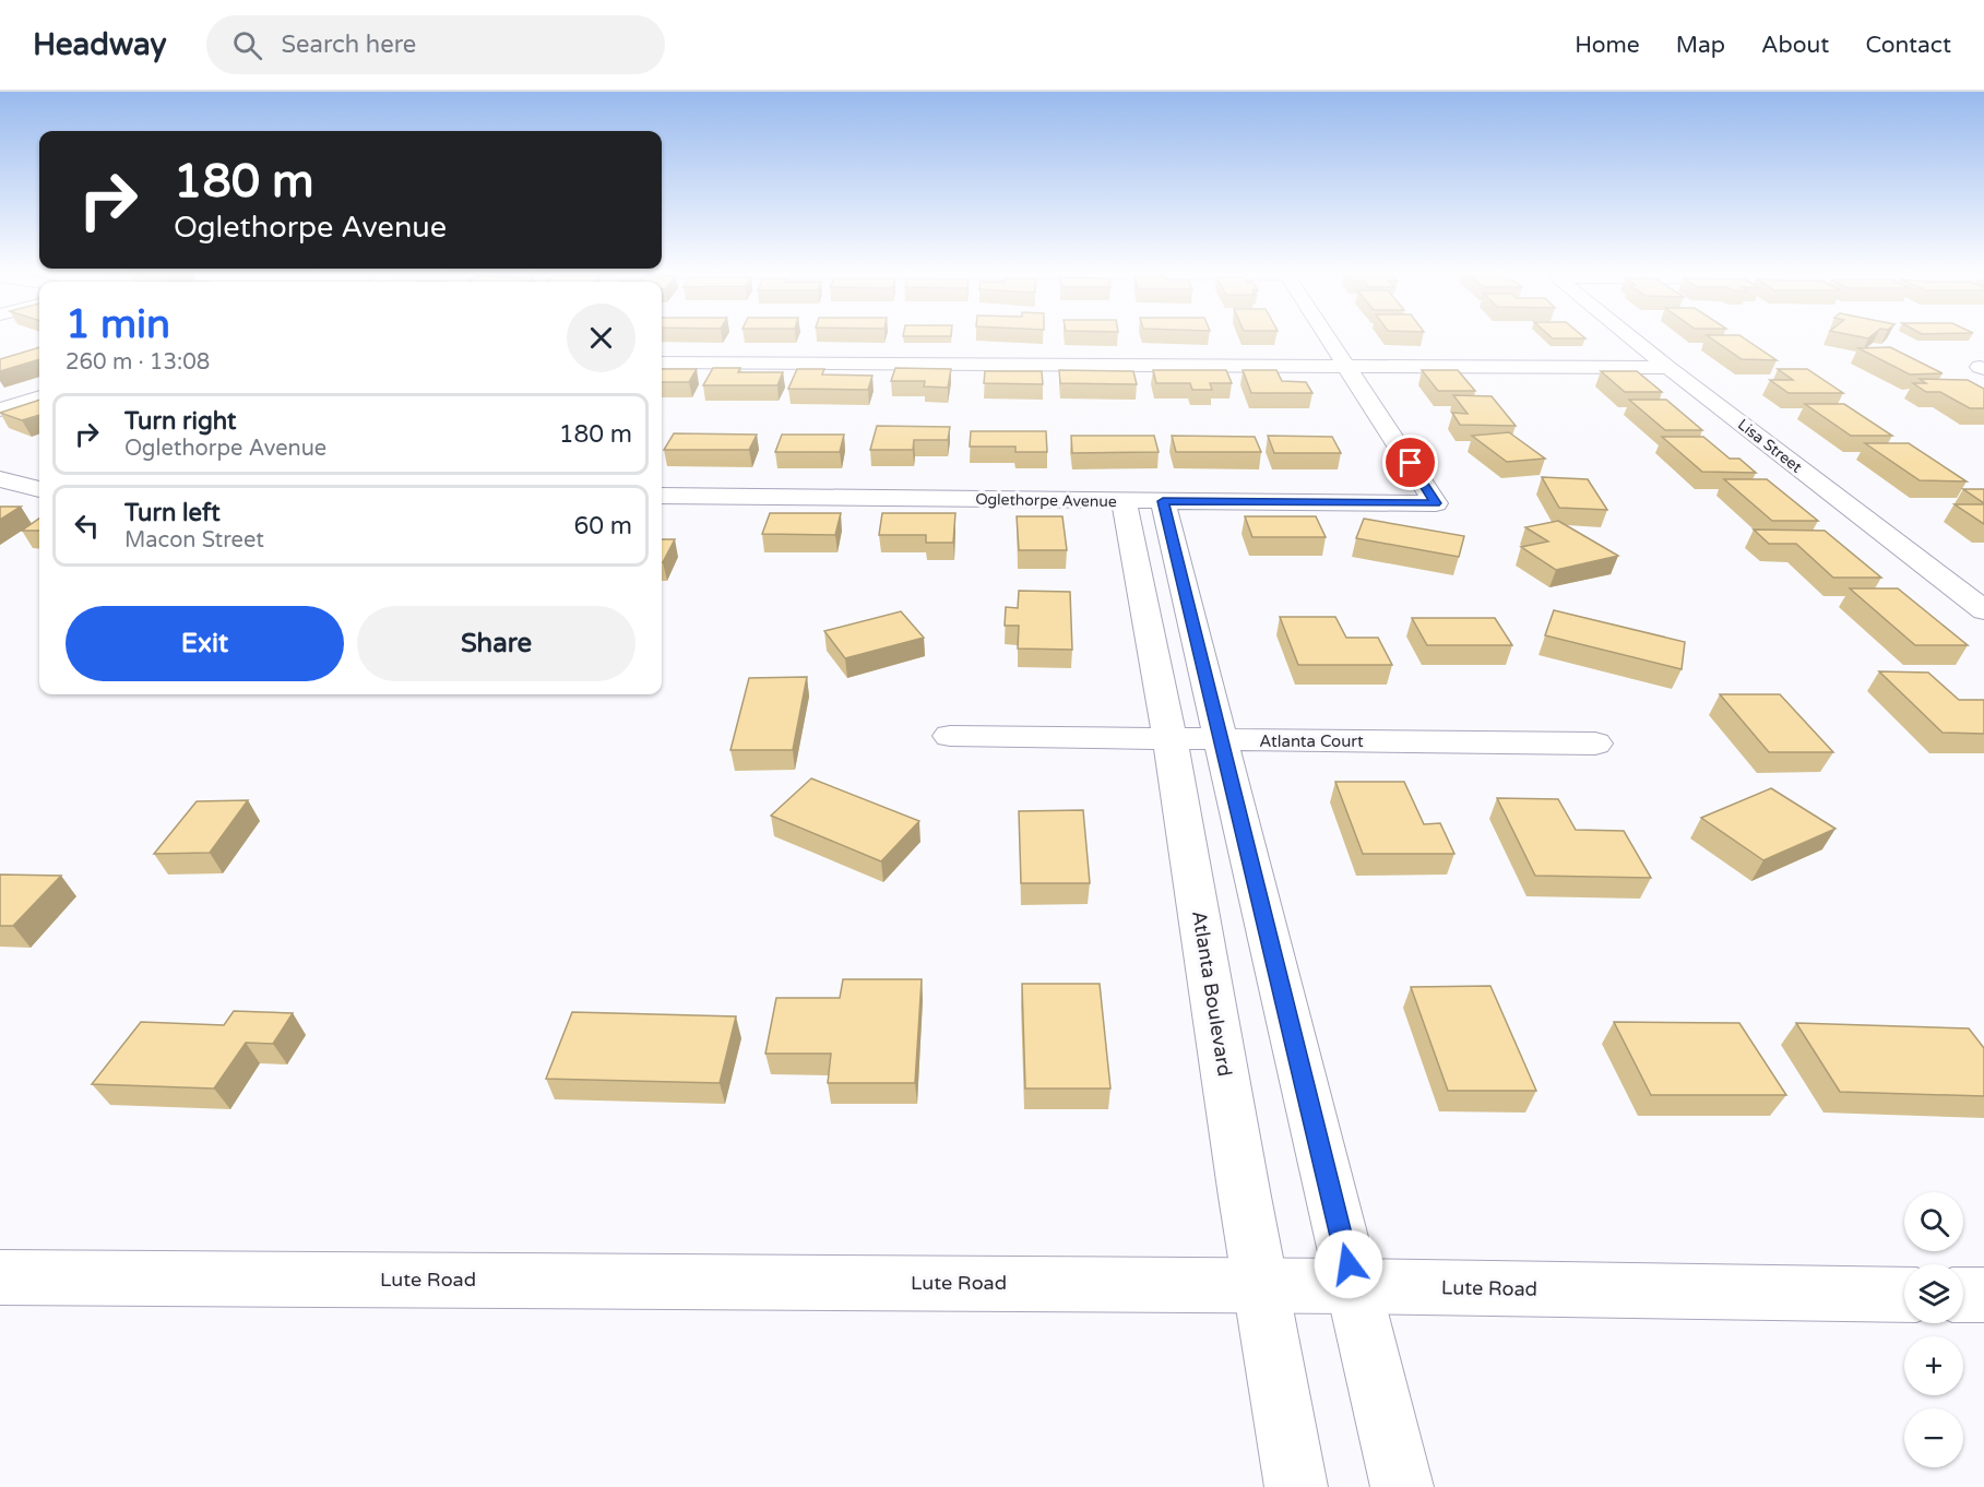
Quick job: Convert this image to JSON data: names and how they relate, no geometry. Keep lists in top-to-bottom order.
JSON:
{
  "streets": {
    "street": [
      "Lisa Street",
      "Oglethorpe Avenue",
      "Atlanta Court",
      "Atlanta Boulevard",
      "Lute Road"
    ]
  },
  "crossings": [
    ["Oglethorpe Avenue", "Atlanta Boulevard"],
    ["Atlanta Court", "Atlanta Boulevard"],
    ["Atlanta Boulevard", "Lute Road"]
  ],
  "page": {
    "header": "Headway",
    "search": "Search here",
    "nav": [
      "Home",
      "Map",
      "About",
      "Contact"
    ],
    "turn": ["180 m", "Oglethorpe Avenue"],
    "heading": ["1 min", "260 m · 13:08"],
    "list": [
      {
        "name": "Turn right",
        "note": "Oglethorpe Avenue",
        "value": "180 m"
      },
      {
        "name": "Turn left",
        "note": "Macon Street",
        "value": "60 m"
      }
    ],
    "buttons": ["Exit", "Share"],
    "map_buttons": ["+", "−"]
  }
}
